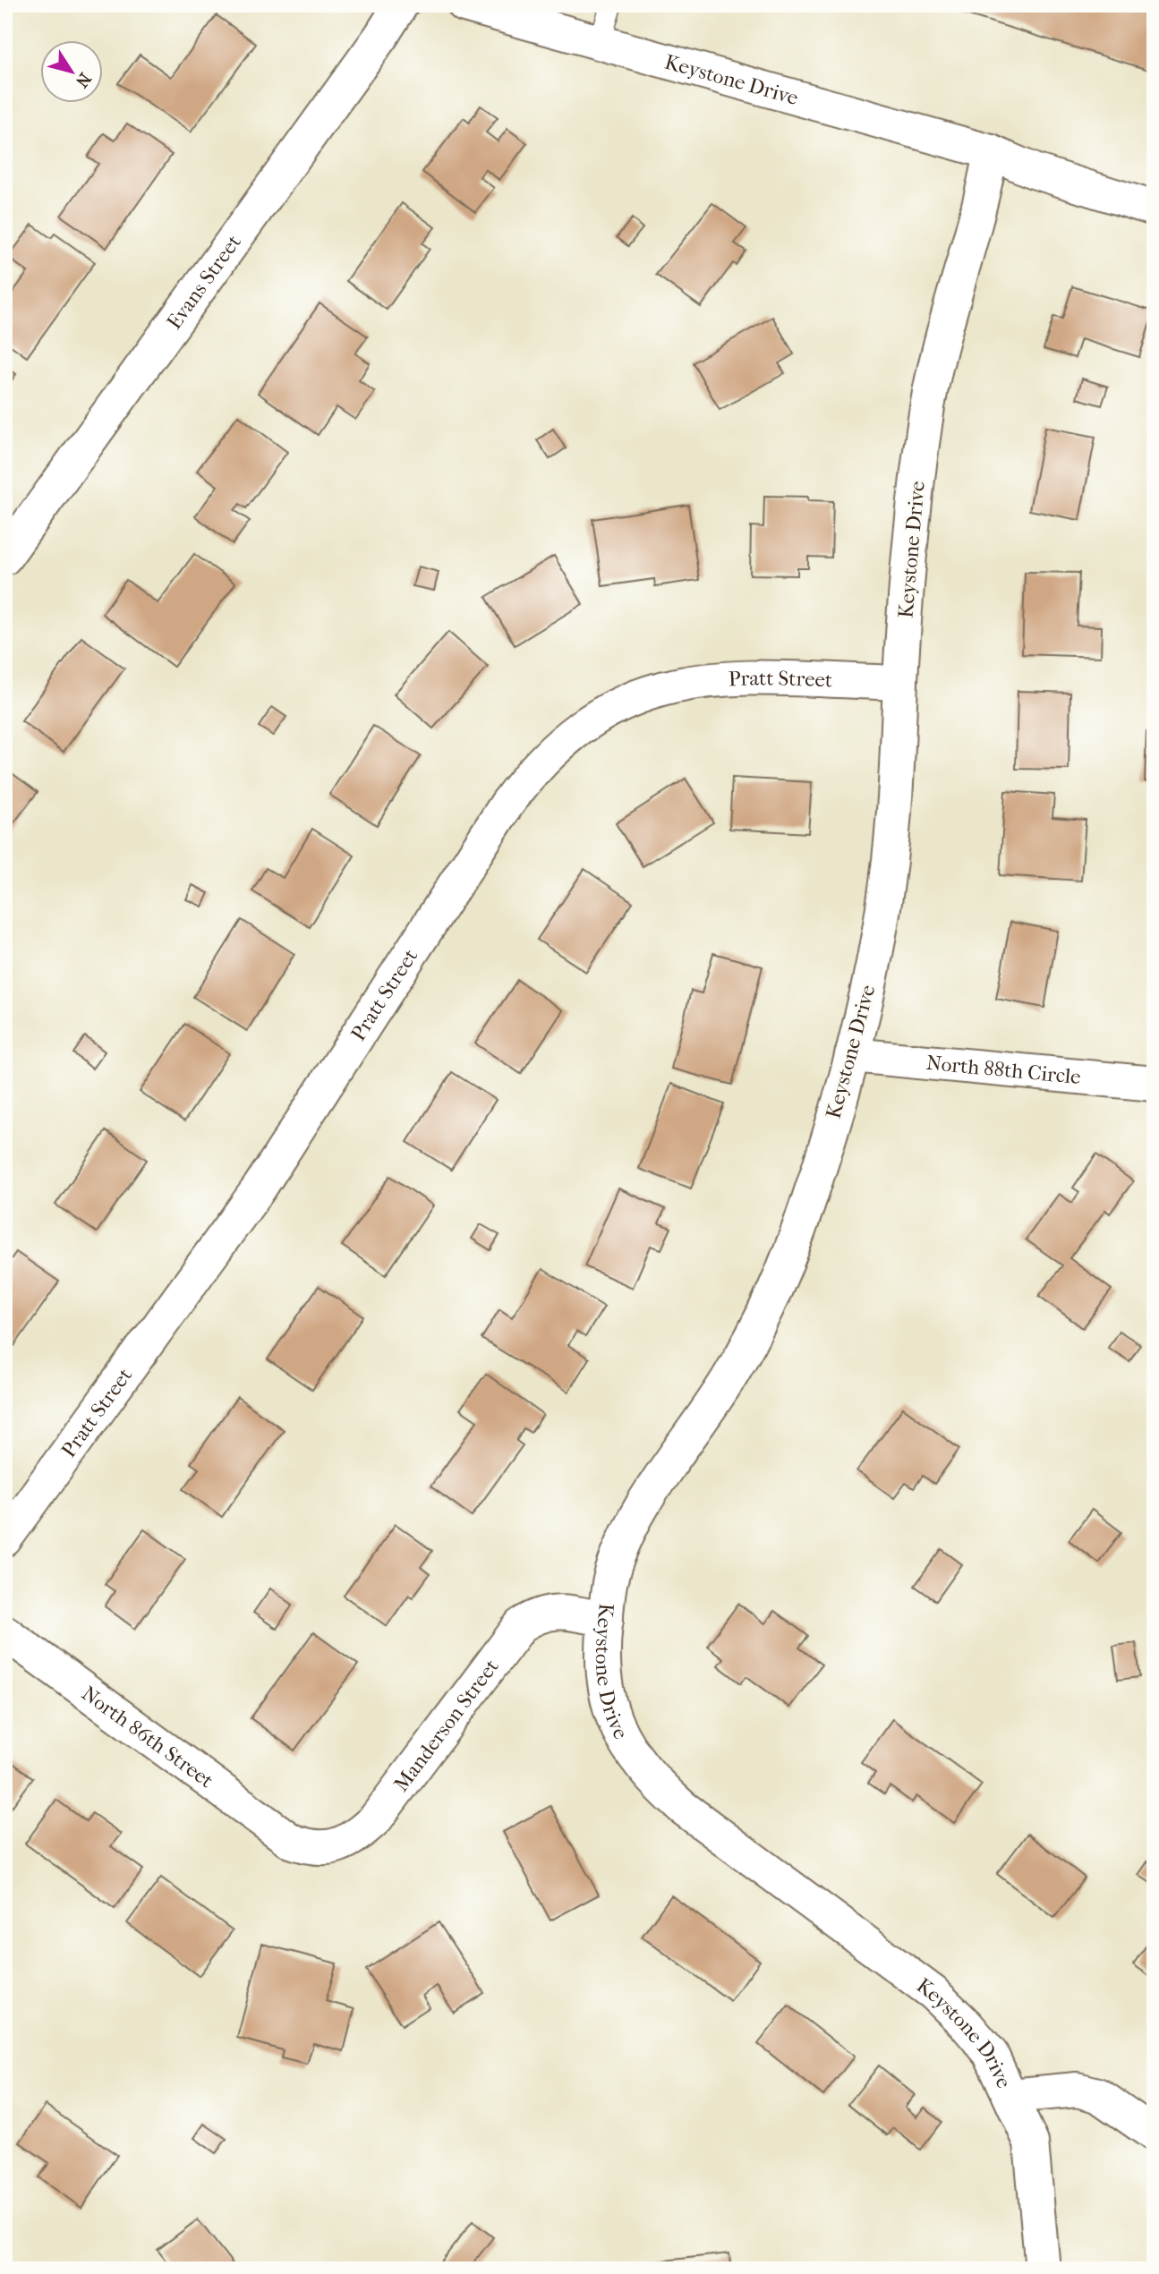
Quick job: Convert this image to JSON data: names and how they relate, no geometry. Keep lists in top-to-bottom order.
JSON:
{
  "streets": {
    "street": [
      "Keystone Drive",
      "Evans Street",
      "Pratt Street",
      "North 88th Circle",
      "Manderson Street",
      "North 86th Street"
    ]
  },
  "crossings": [
    ["Keystone Drive", "Pratt Street"],
    ["Keystone Drive", "North 88th Circle"],
    ["Keystone Drive", "Manderson Street"],
    ["Manderson Street", "North 86th Street"]
  ],
  "north": "bottom right"
}
